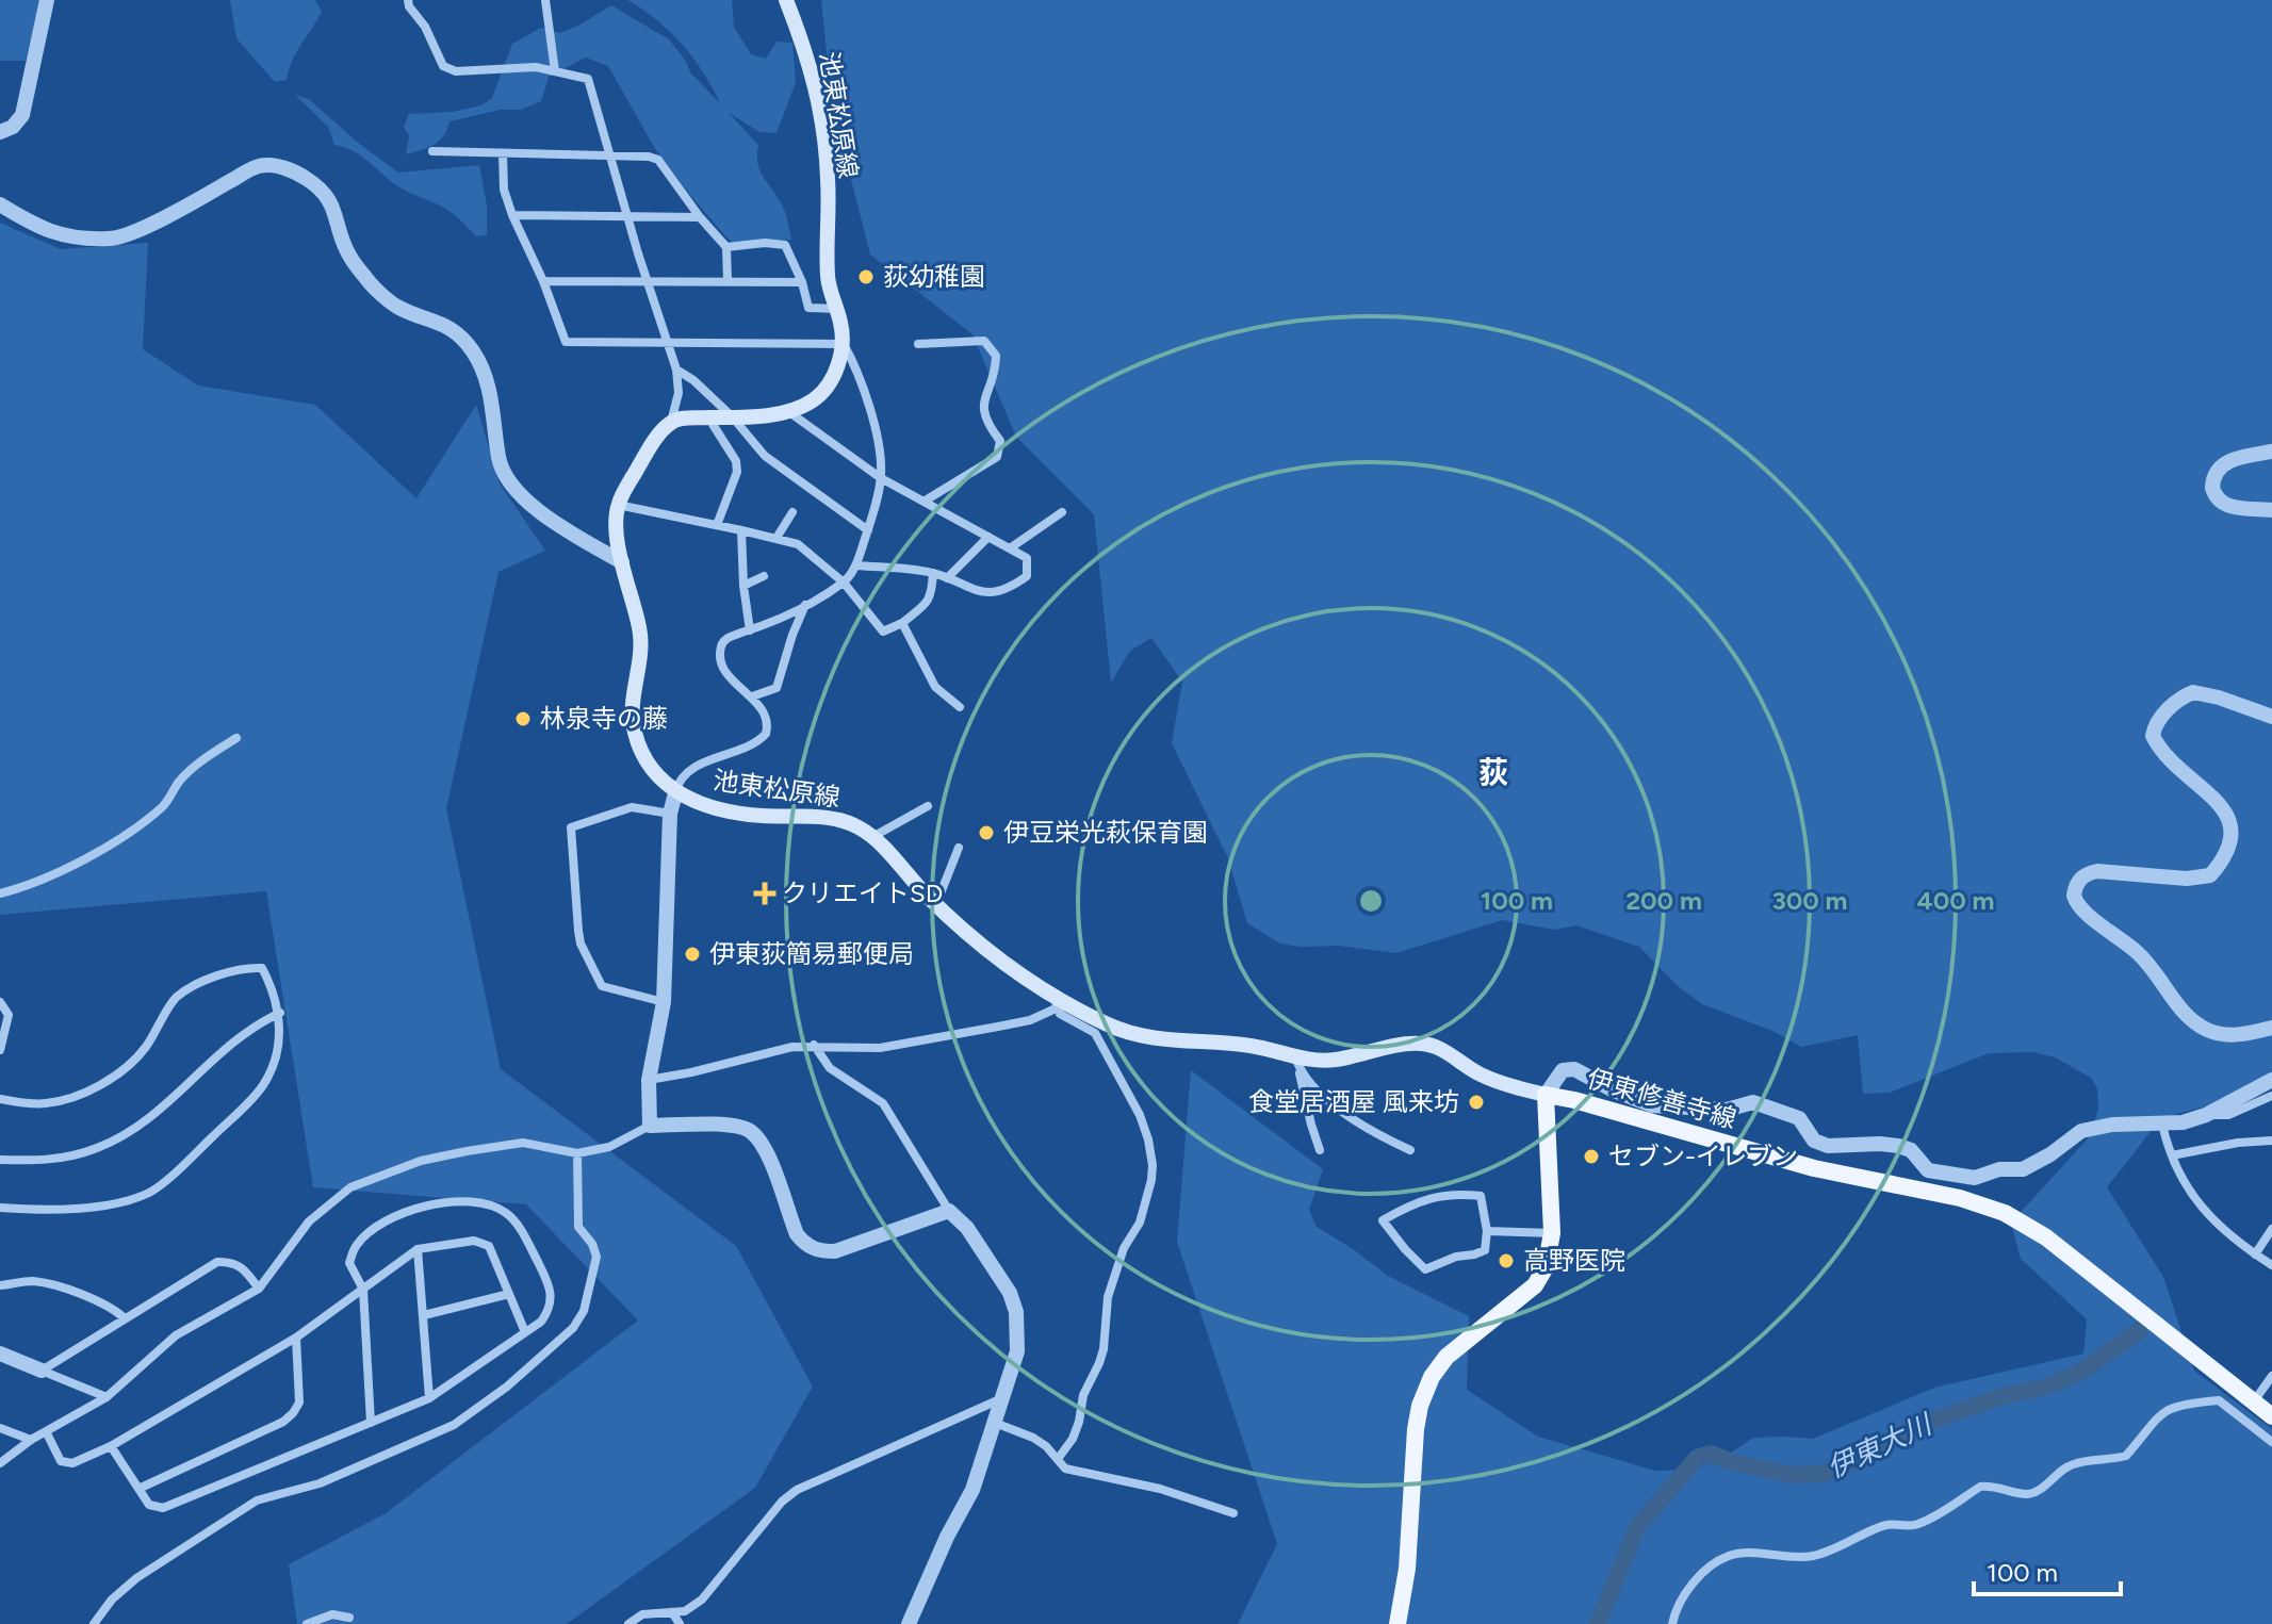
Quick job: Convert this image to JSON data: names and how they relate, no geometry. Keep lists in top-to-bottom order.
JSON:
{
  "streets": {
    "main road": ["池東松原線", "伊東修善寺線"]
  },
  "crossings": [
    ["池東松原線", "伊東修善寺線"]
  ],
  "districts": ["荻"],
  "water": ["伊東大川"],
  "places": {
    "other": [
      "荻幼稚園",
      "林泉寺の藤",
      "伊豆栄光萩保育園",
      "伊東荻簡易郵便局",
      "食堂居酒屋 風来坊",
      "セブン-イレブン",
      "高野医院"
    ],
    "health": ["クリエイトSD"]
  },
  "scale_bar": "100 m",
  "rings": [
    "100 m",
    "200 m",
    "300 m",
    "400 m"
  ]
}
